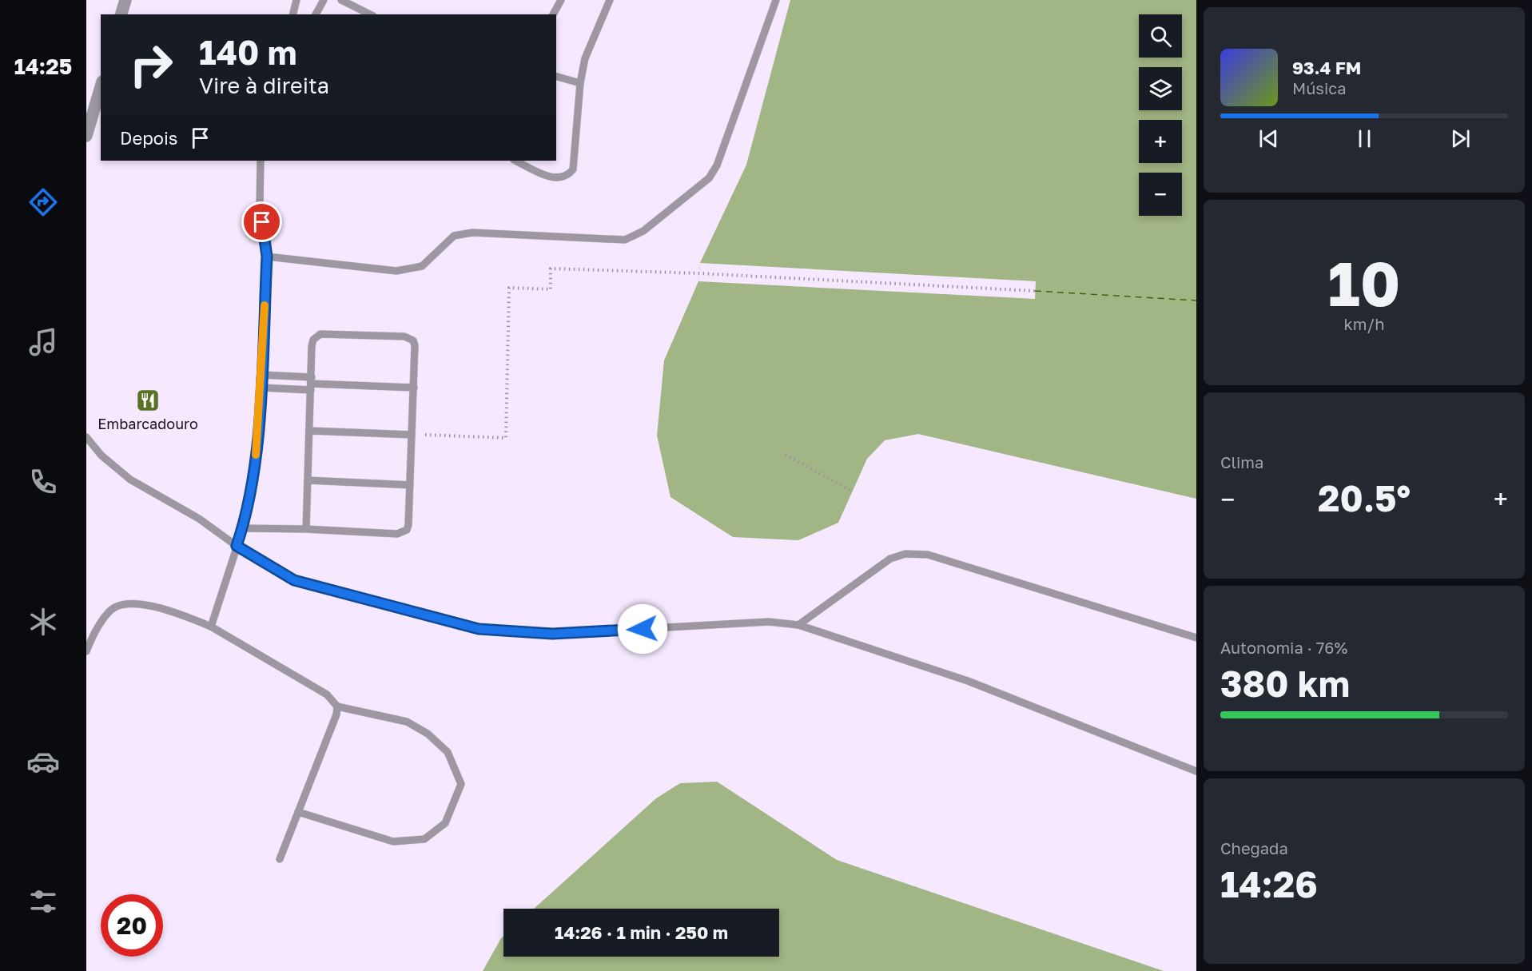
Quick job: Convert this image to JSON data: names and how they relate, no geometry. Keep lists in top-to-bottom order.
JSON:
{
  "places": {
    "restaurant": ["Embarcadouro"]
  },
  "page": {
    "tabs": "14:25",
    "map_buttons": ["+", "−"],
    "turn": ["140 m", "Vire à direita"],
    "song": ["93.4 FM", "Música"],
    "then": "Depois",
    "tile": [
      ["10", "km/h"],
      "Clima",
      ["Autonomia · 76%", "380 km"],
      ["Chegada", "14:26"]
    ],
    "heat": ["−", "20.5°", "+"],
    "limit": "20",
    "trip": "14:26 · 1 min · 250 m"
  }
}
